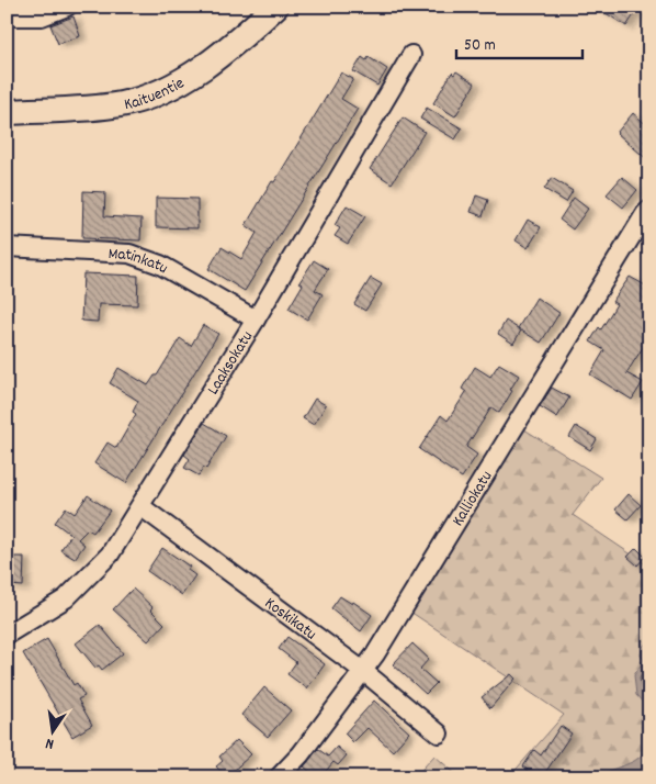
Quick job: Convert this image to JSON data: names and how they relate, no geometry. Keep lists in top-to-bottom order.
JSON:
{
  "streets": {
    "street": [
      "Kaituentie",
      "Matinkatu",
      "Laaksokatu",
      "Kalliokatu",
      "Koskikatu"
    ]
  },
  "crossings": [
    ["Matinkatu", "Laaksokatu"],
    ["Laaksokatu", "Koskikatu"],
    ["Kalliokatu", "Koskikatu"]
  ],
  "scale_bar": "50 m",
  "north": "bottom"
}
